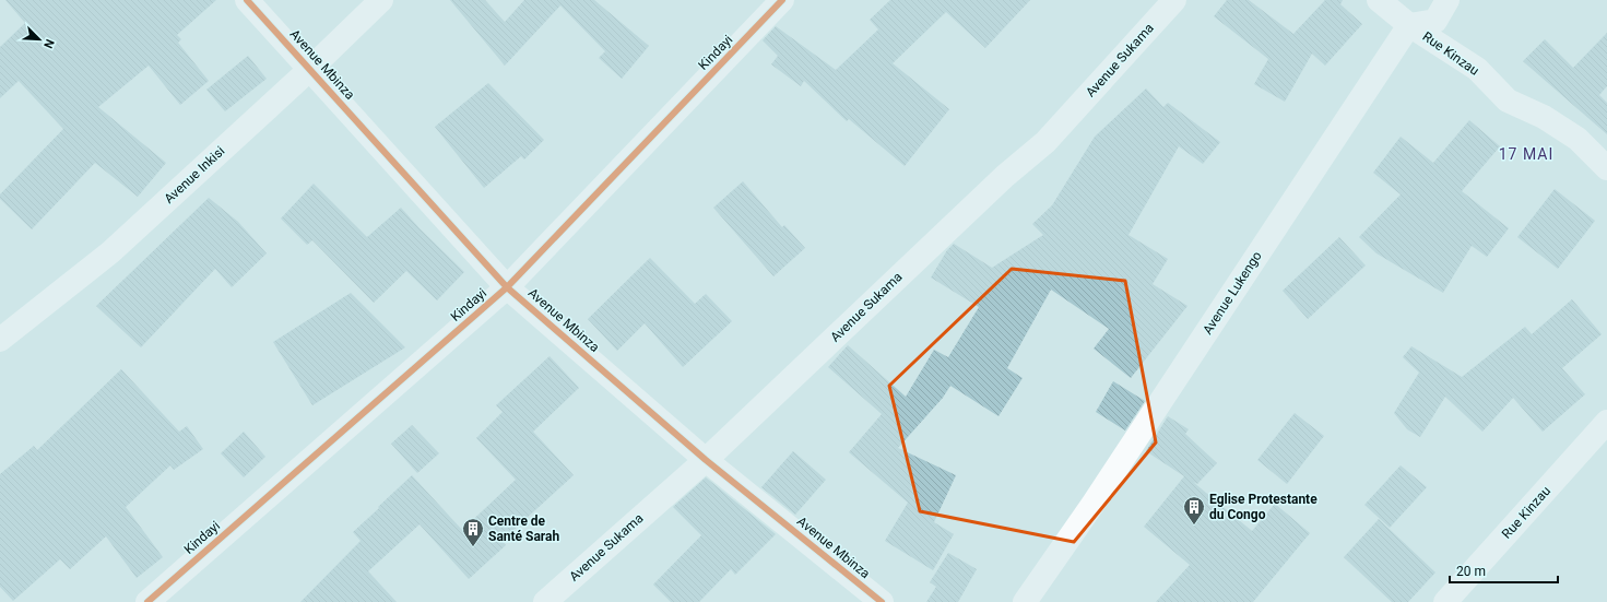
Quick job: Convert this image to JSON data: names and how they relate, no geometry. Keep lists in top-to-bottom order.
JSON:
{
  "streets": {
    "street": [
      "Kindayi",
      "Rue Kinzau",
      "Avenue Sukama",
      "Avenue Mbinza",
      "Avenue Inkisi",
      "Avenue Lukengo"
    ]
  },
  "crossings": [
    ["Kindayi", "Avenue Mbinza"],
    ["Rue Kinzau", "Avenue Lukengo"],
    ["Avenue Sukama", "Avenue Mbinza"],
    ["Avenue Mbinza", "Avenue Inkisi"]
  ],
  "districts": ["17 MAI"],
  "places": {
    "building": ["Eglise Protestante du Congo", "Centre de Santé Sarah"]
  },
  "scale_bar": "20 m",
  "north": "bottom right"
}
